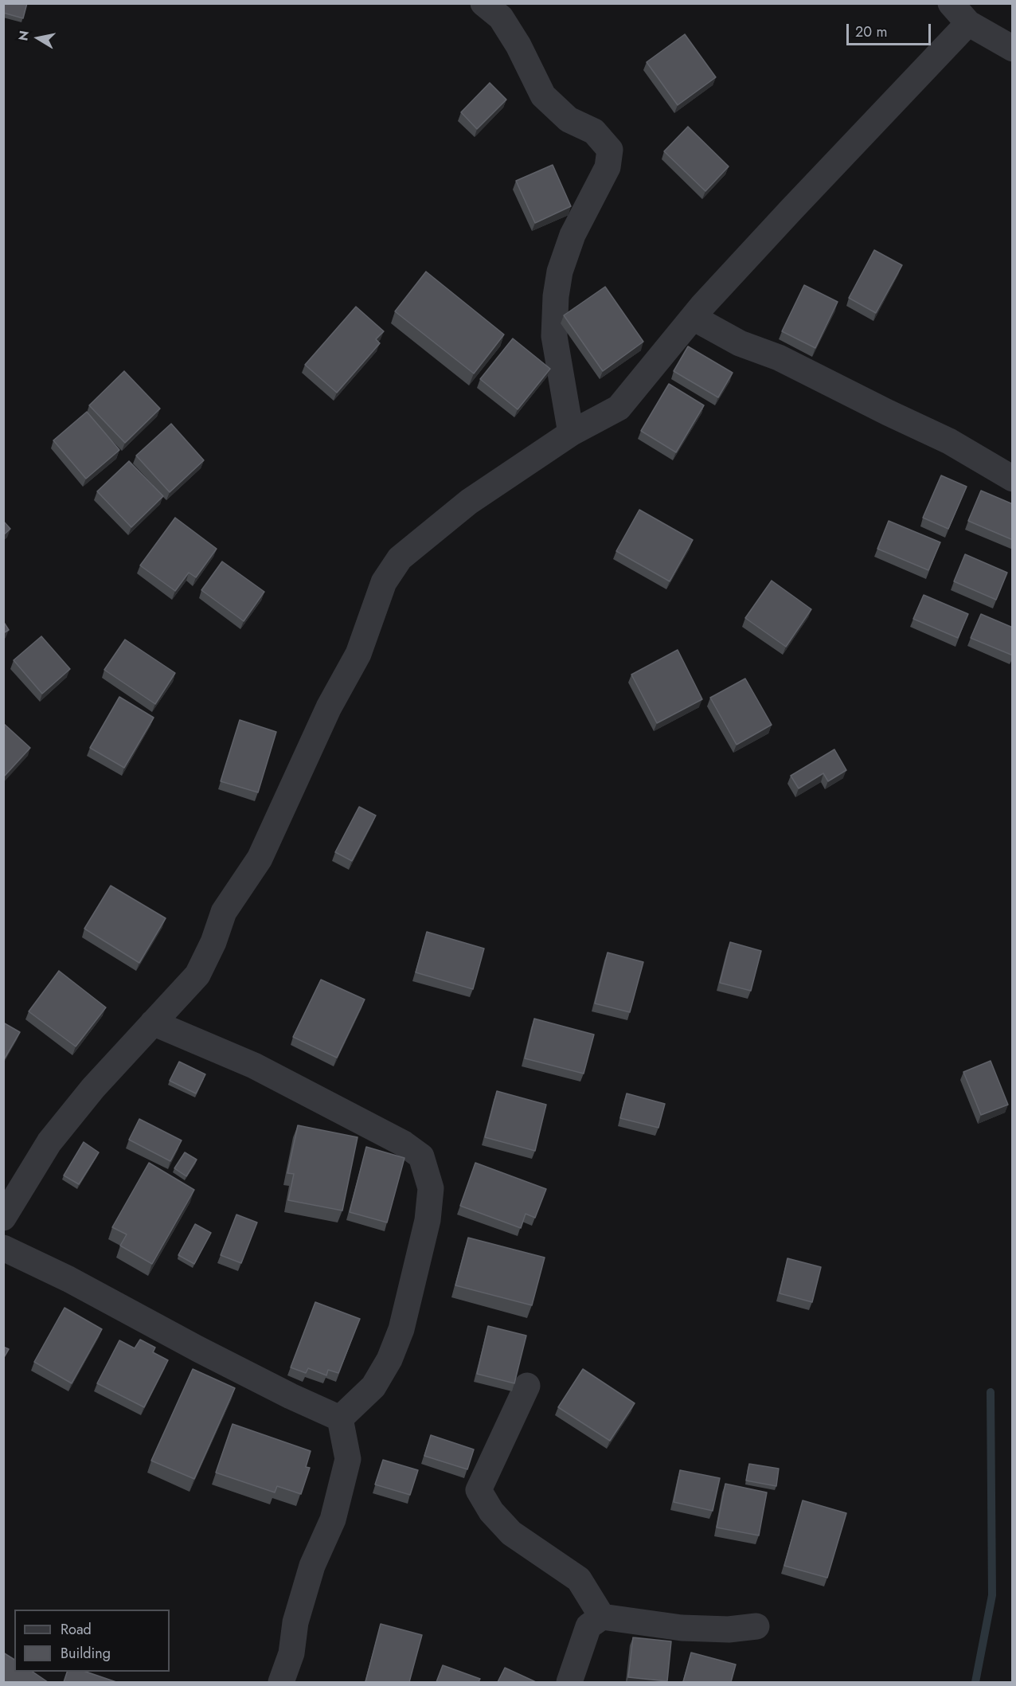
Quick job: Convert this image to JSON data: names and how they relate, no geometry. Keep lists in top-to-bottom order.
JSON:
{
  "legend": ["Road", "Building"],
  "scale_bar": "20 m",
  "north": "left"
}
